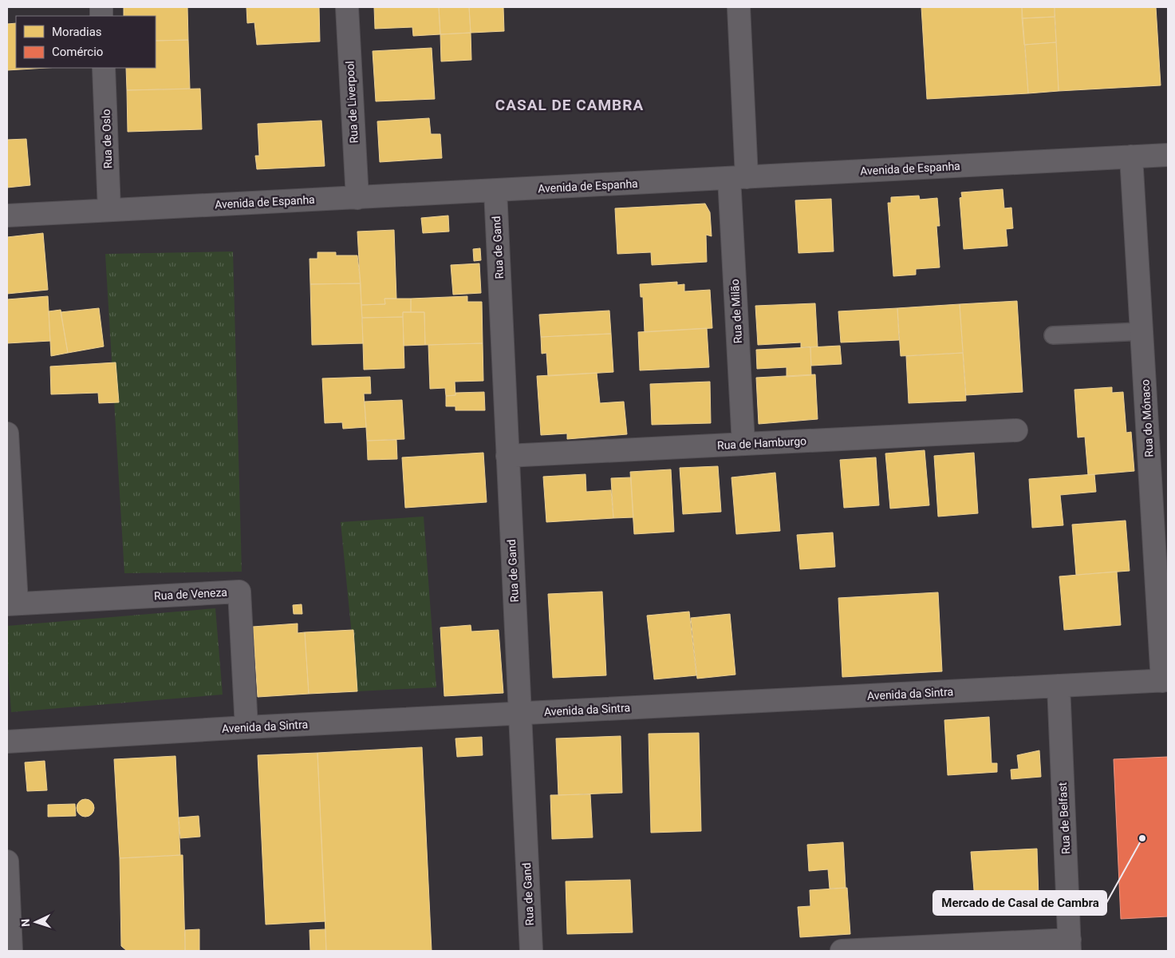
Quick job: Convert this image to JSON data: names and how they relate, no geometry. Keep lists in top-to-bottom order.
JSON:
{
  "streets": {
    "street": [
      "Rua de Liverpool",
      "Rua de Oslo",
      "Avenida de Espanha",
      "Rua de Gand",
      "Rua de Milão",
      "Rua do Mónaco",
      "Rua de Hamburgo",
      "Rua de Veneza",
      "Avenida da Sintra",
      "Rua de Belfast"
    ]
  },
  "crossings": [
    ["Rua de Liverpool", "Avenida de Espanha"],
    ["Rua de Oslo", "Avenida de Espanha"],
    ["Avenida de Espanha", "Rua de Gand"],
    ["Avenida de Espanha", "Rua de Milão"],
    ["Avenida de Espanha", "Rua do Mónaco"],
    ["Rua de Gand", "Rua de Hamburgo"],
    ["Rua de Gand", "Avenida da Sintra"],
    ["Rua de Milão", "Rua de Hamburgo"],
    ["Rua do Mónaco", "Avenida da Sintra"],
    ["Rua de Veneza", "Avenida da Sintra"],
    ["Avenida da Sintra", "Rua de Belfast"]
  ],
  "districts": ["CASAL DE CAMBRA"],
  "places": ["Mercado de Casal de Cambra"],
  "legend": ["Moradias", "Comércio"],
  "north": "left"
}
